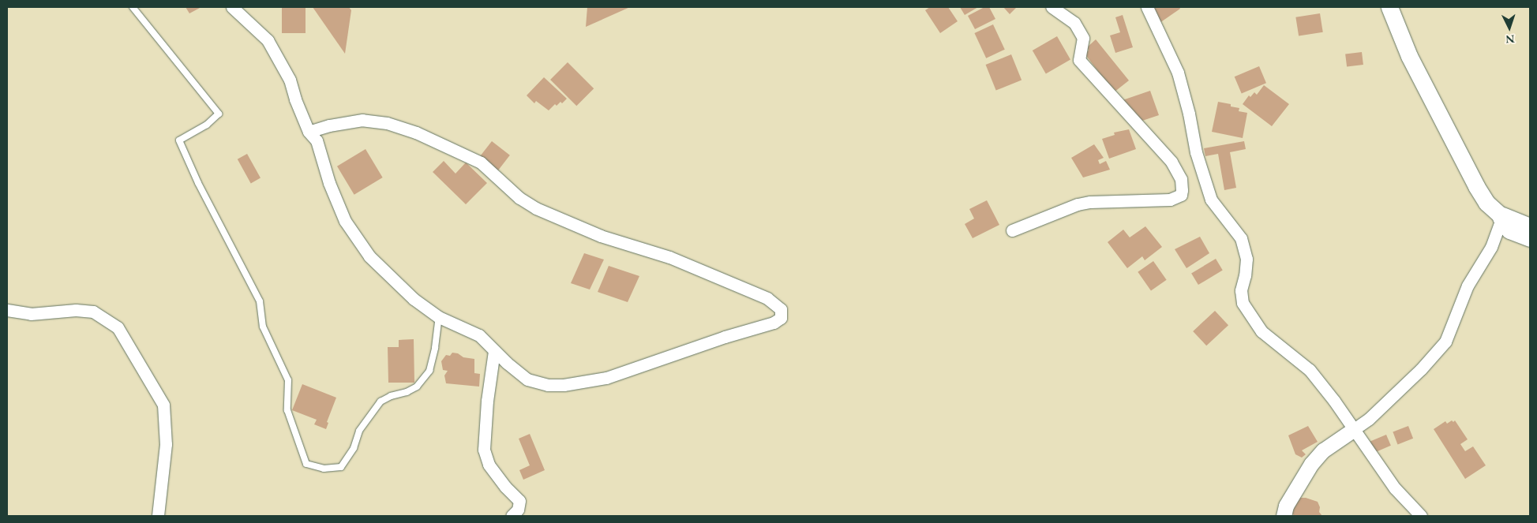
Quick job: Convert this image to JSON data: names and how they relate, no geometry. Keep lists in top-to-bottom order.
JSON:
{
  "north": "bottom"
}
